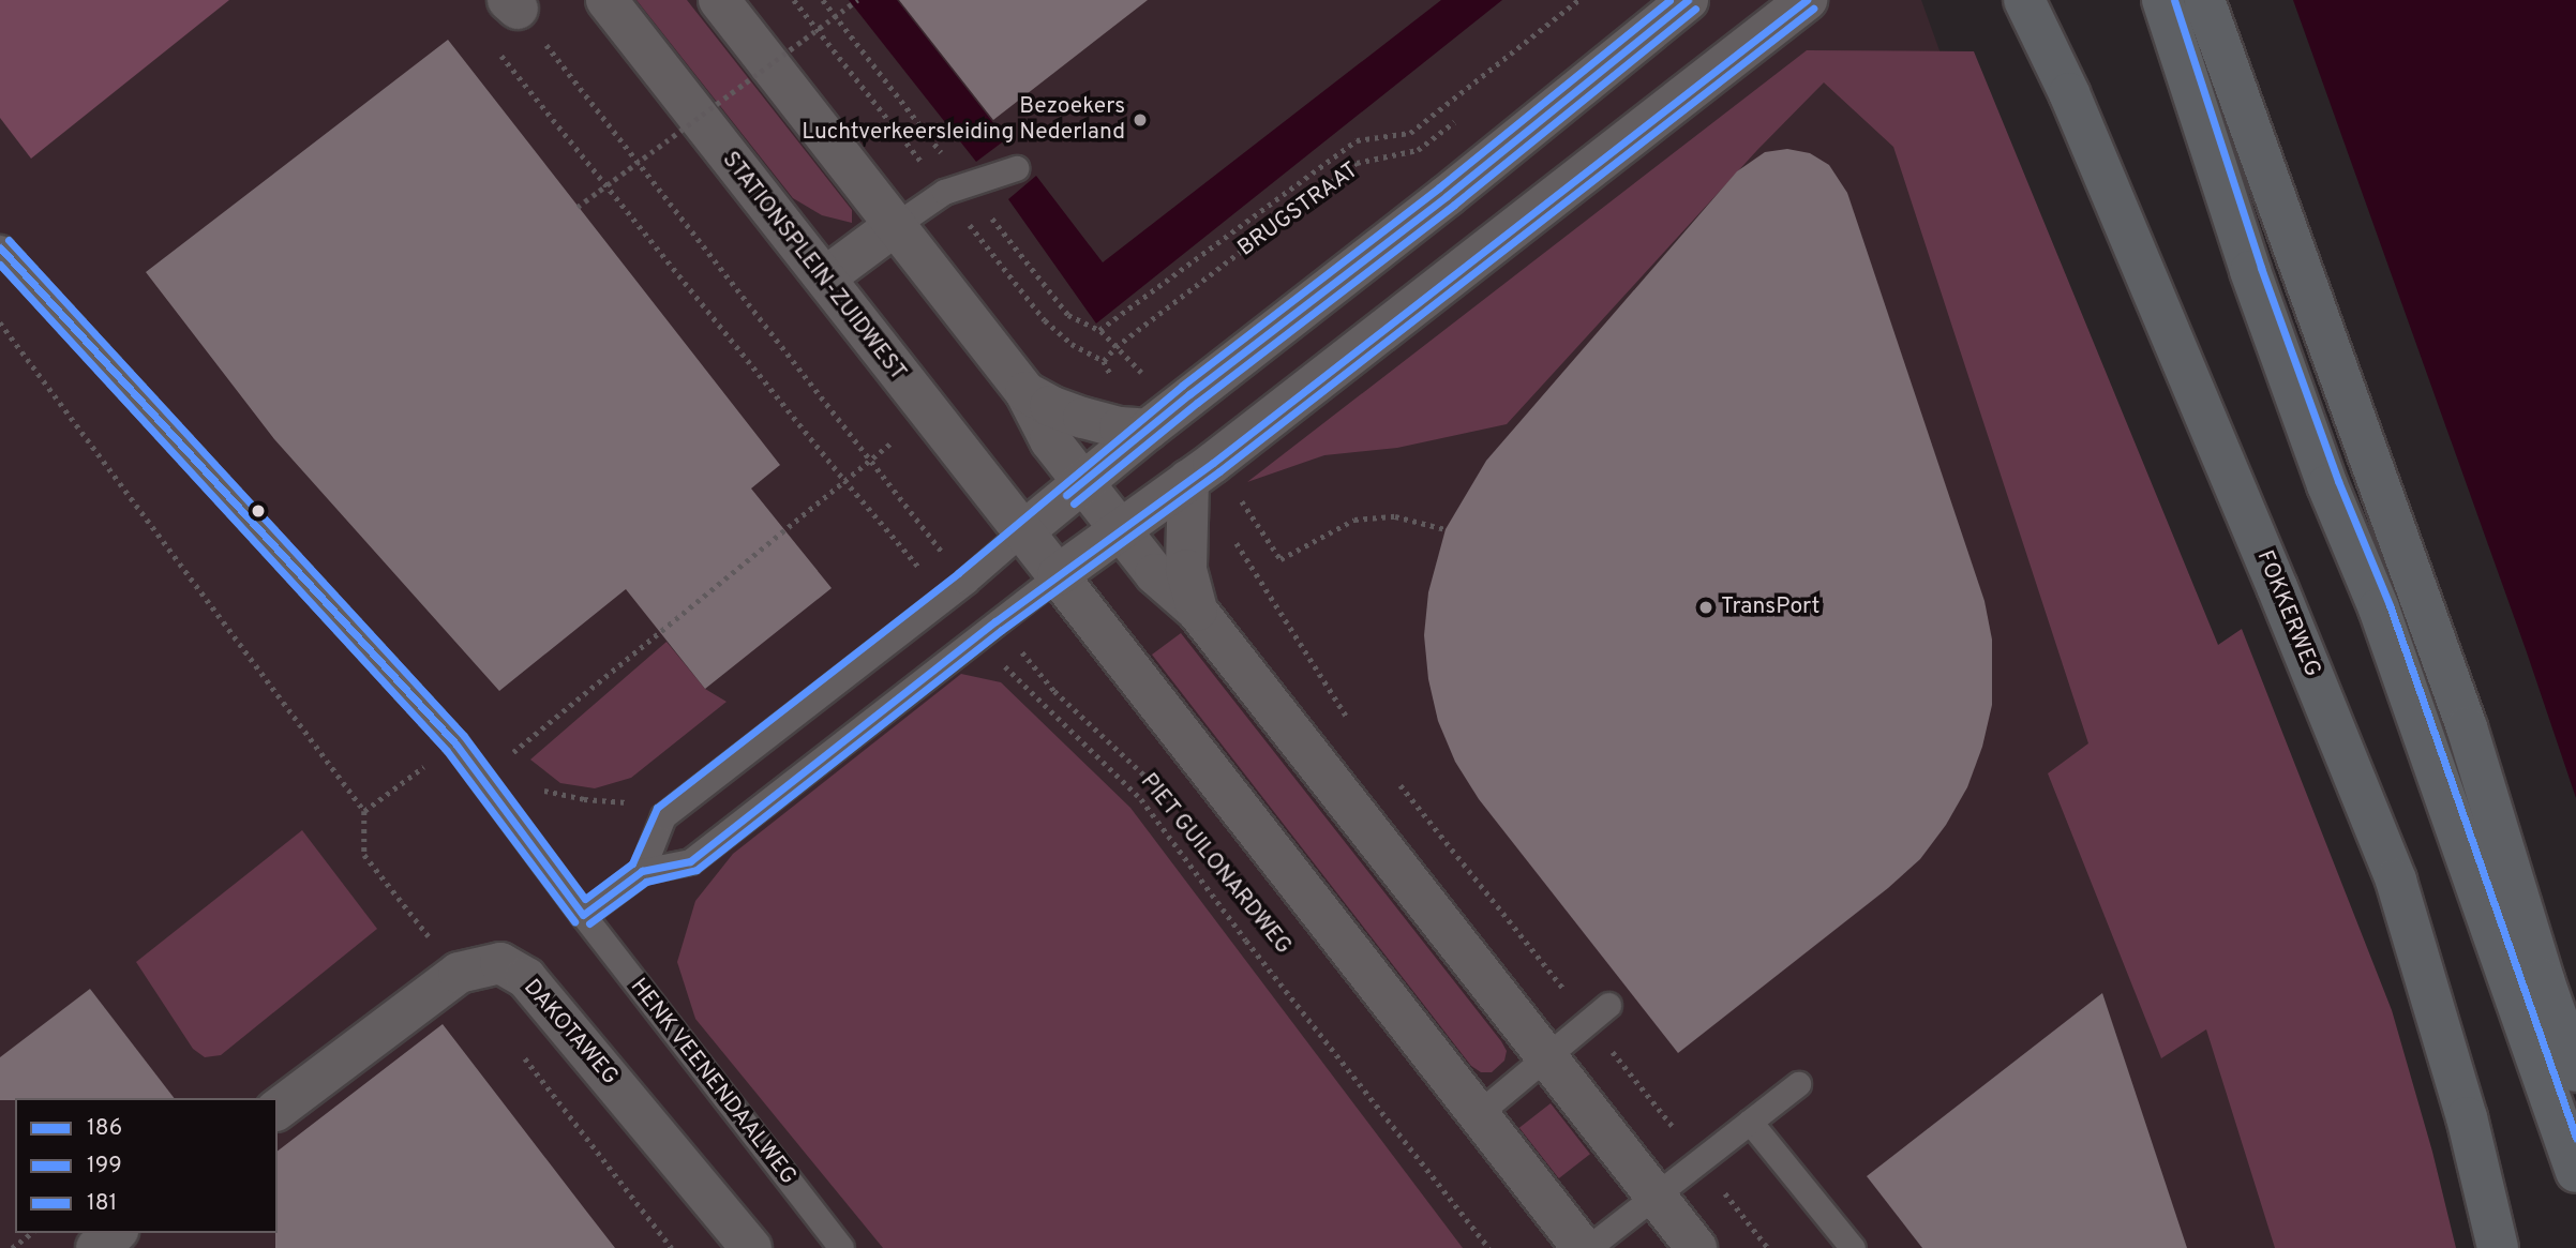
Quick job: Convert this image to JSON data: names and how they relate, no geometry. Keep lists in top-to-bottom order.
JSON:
{
  "streets": {
    "main road": ["FOKKERWEG"],
    "street": ["STATIONSPLEIN-ZUIDWEST", "DAKOTAWEG"],
    "lane": ["HENK VEENENDAALWEG"],
    "path": ["BRUGSTRAAT", "PIET GUILONARDWEG"]
  },
  "places": ["Bezoekers Luchtverkeersleiding Nederland", "TransPort"],
  "lines": ["transit line 186", "transit line 181", "transit line 199"],
  "legend": ["186", "199", "181"]
}
